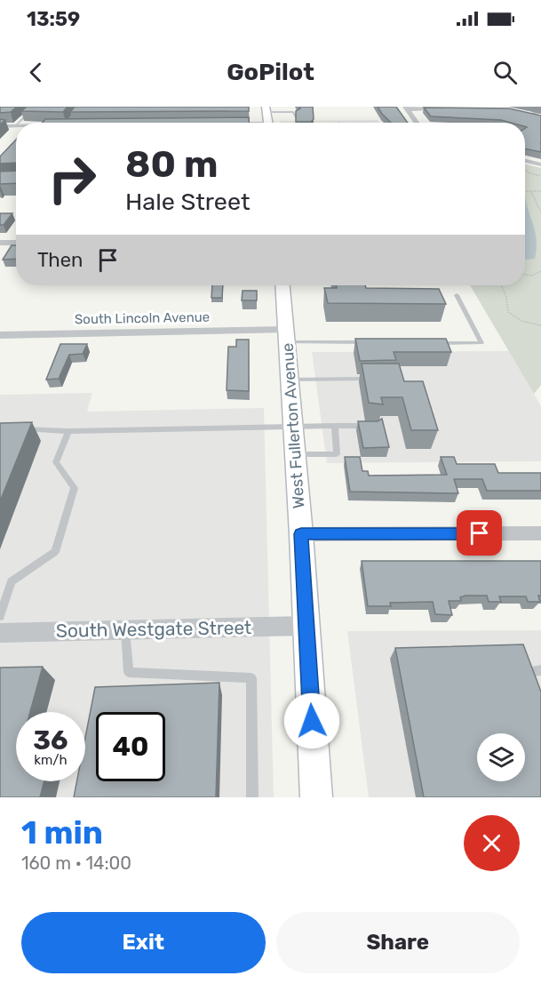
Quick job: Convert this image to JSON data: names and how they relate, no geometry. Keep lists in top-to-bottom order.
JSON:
{
  "streets": {
    "street": ["South Lincoln Avenue", "West Fullerton Avenue", "South Westgate Street"]
  },
  "crossings": [
    ["South Lincoln Avenue", "West Fullerton Avenue"],
    ["West Fullerton Avenue", "South Westgate Street"]
  ],
  "page": {
    "status": "13:59",
    "header": "GoPilot",
    "turn": ["80 m", "Hale Street"],
    "then": "Then",
    "speed": "36 km/h",
    "limit": "40",
    "heading": ["1 min", "160 m · 14:00"],
    "buttons": ["Exit", "Share"]
  }
}
